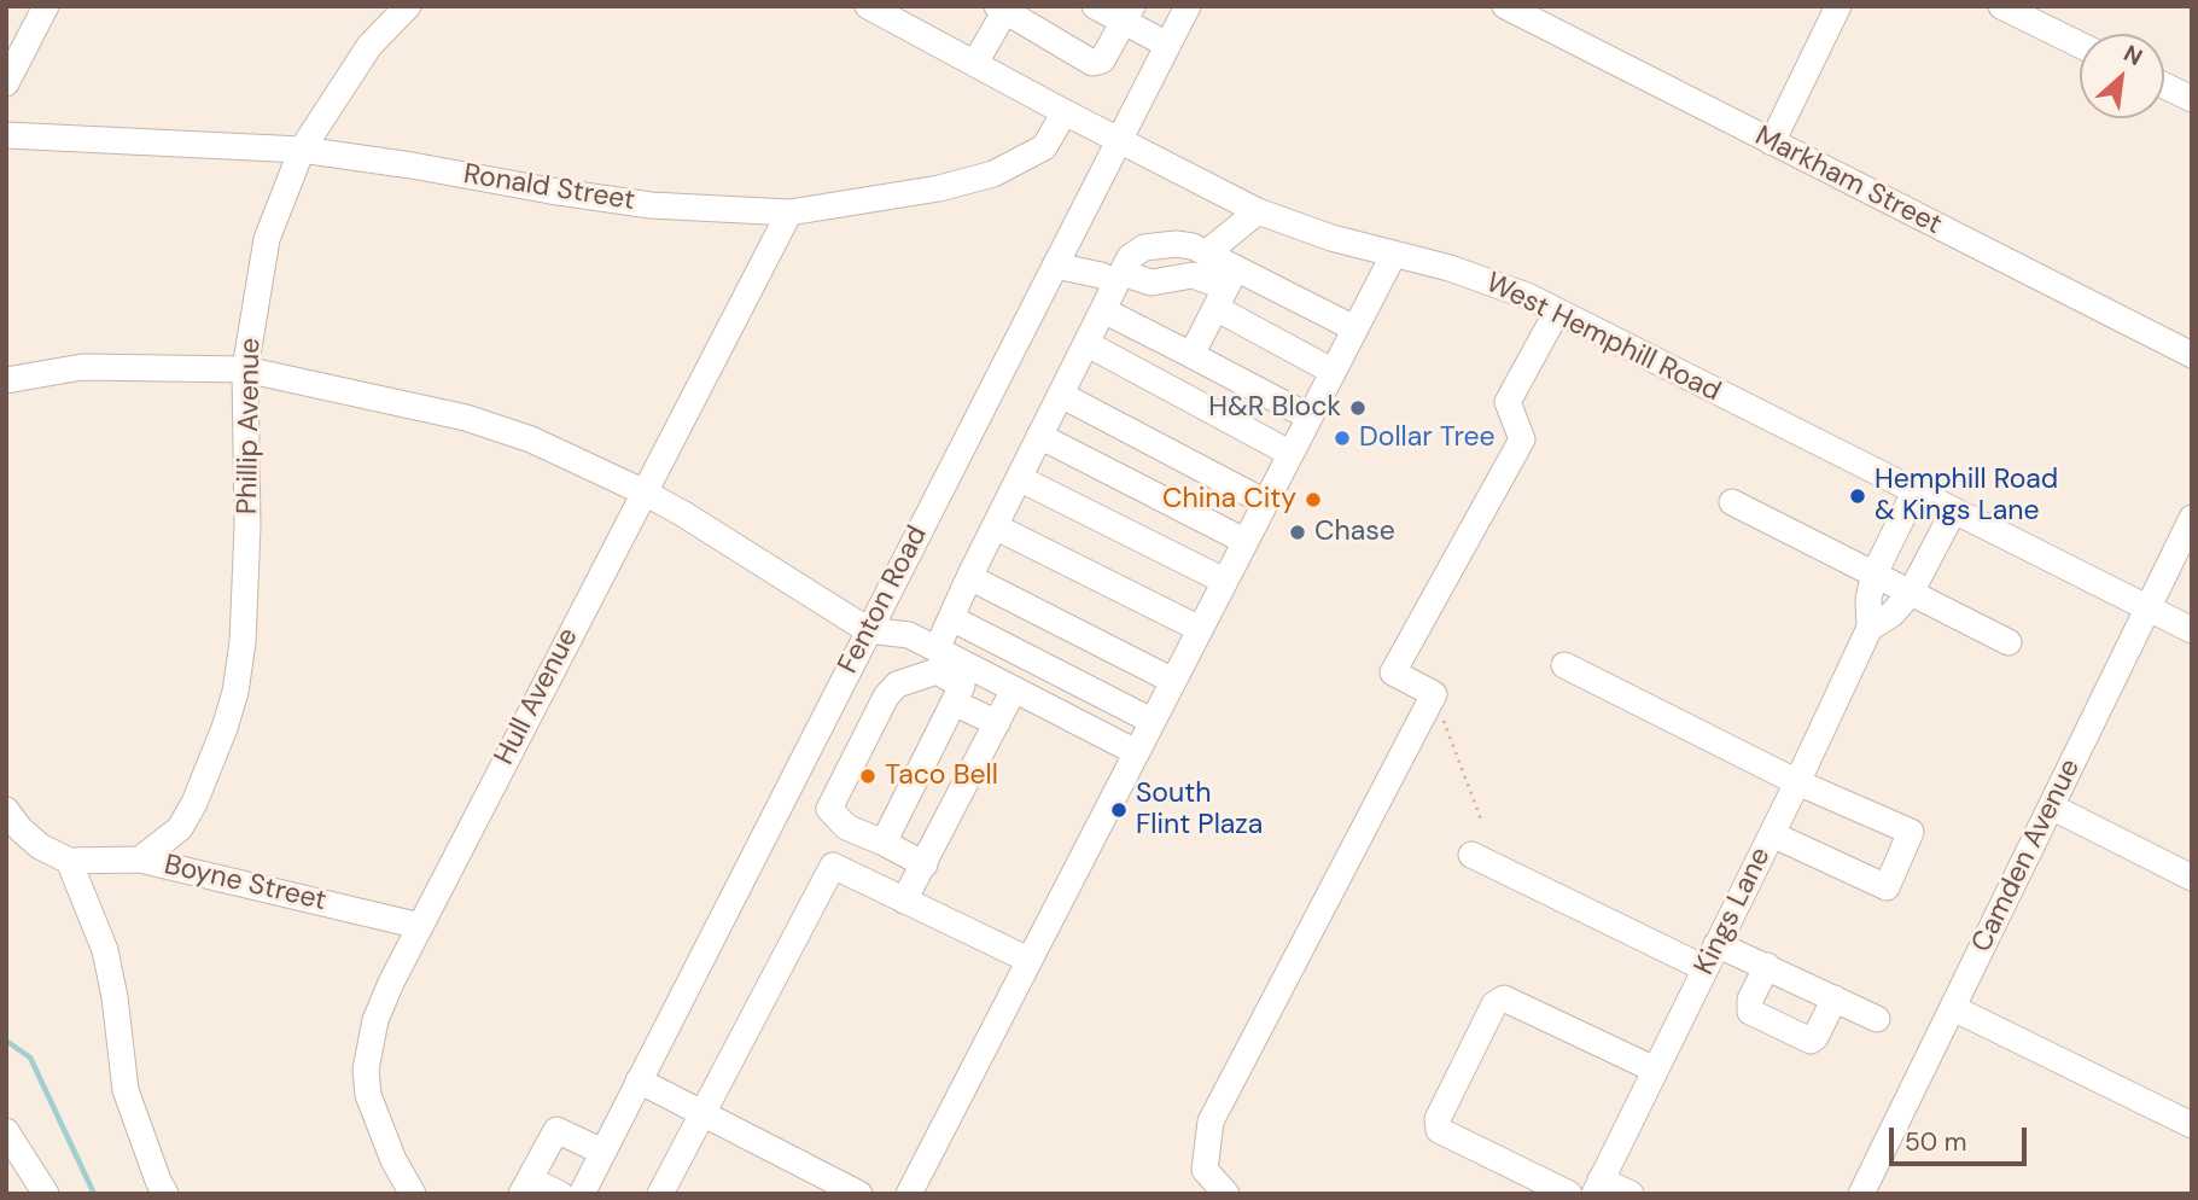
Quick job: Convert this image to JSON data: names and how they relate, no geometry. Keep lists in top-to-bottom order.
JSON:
{
  "streets": {
    "street": [
      "Markham Street",
      "Ronald Street",
      "West Hemphill Road",
      "Phillip Avenue",
      "Fenton Road",
      "Hull Avenue",
      "Camden Avenue",
      "Boyne Street",
      "Kings Lane"
    ]
  },
  "crossings": [
    ["Ronald Street", "West Hemphill Road"],
    ["Ronald Street", "Phillip Avenue"],
    ["Ronald Street", "Hull Avenue"],
    ["West Hemphill Road", "Fenton Road"],
    ["West Hemphill Road", "Camden Avenue"],
    ["West Hemphill Road", "Kings Lane"],
    ["Phillip Avenue", "Boyne Street"],
    ["Hull Avenue", "Boyne Street"]
  ],
  "places": [
    "H&R Block",
    "Dollar Tree",
    "Hemphill Road & Kings Lane",
    "China City",
    "Chase",
    "Taco Bell",
    "South Flint Plaza"
  ],
  "scale_bar": "50 m",
  "north": "top right"
}
